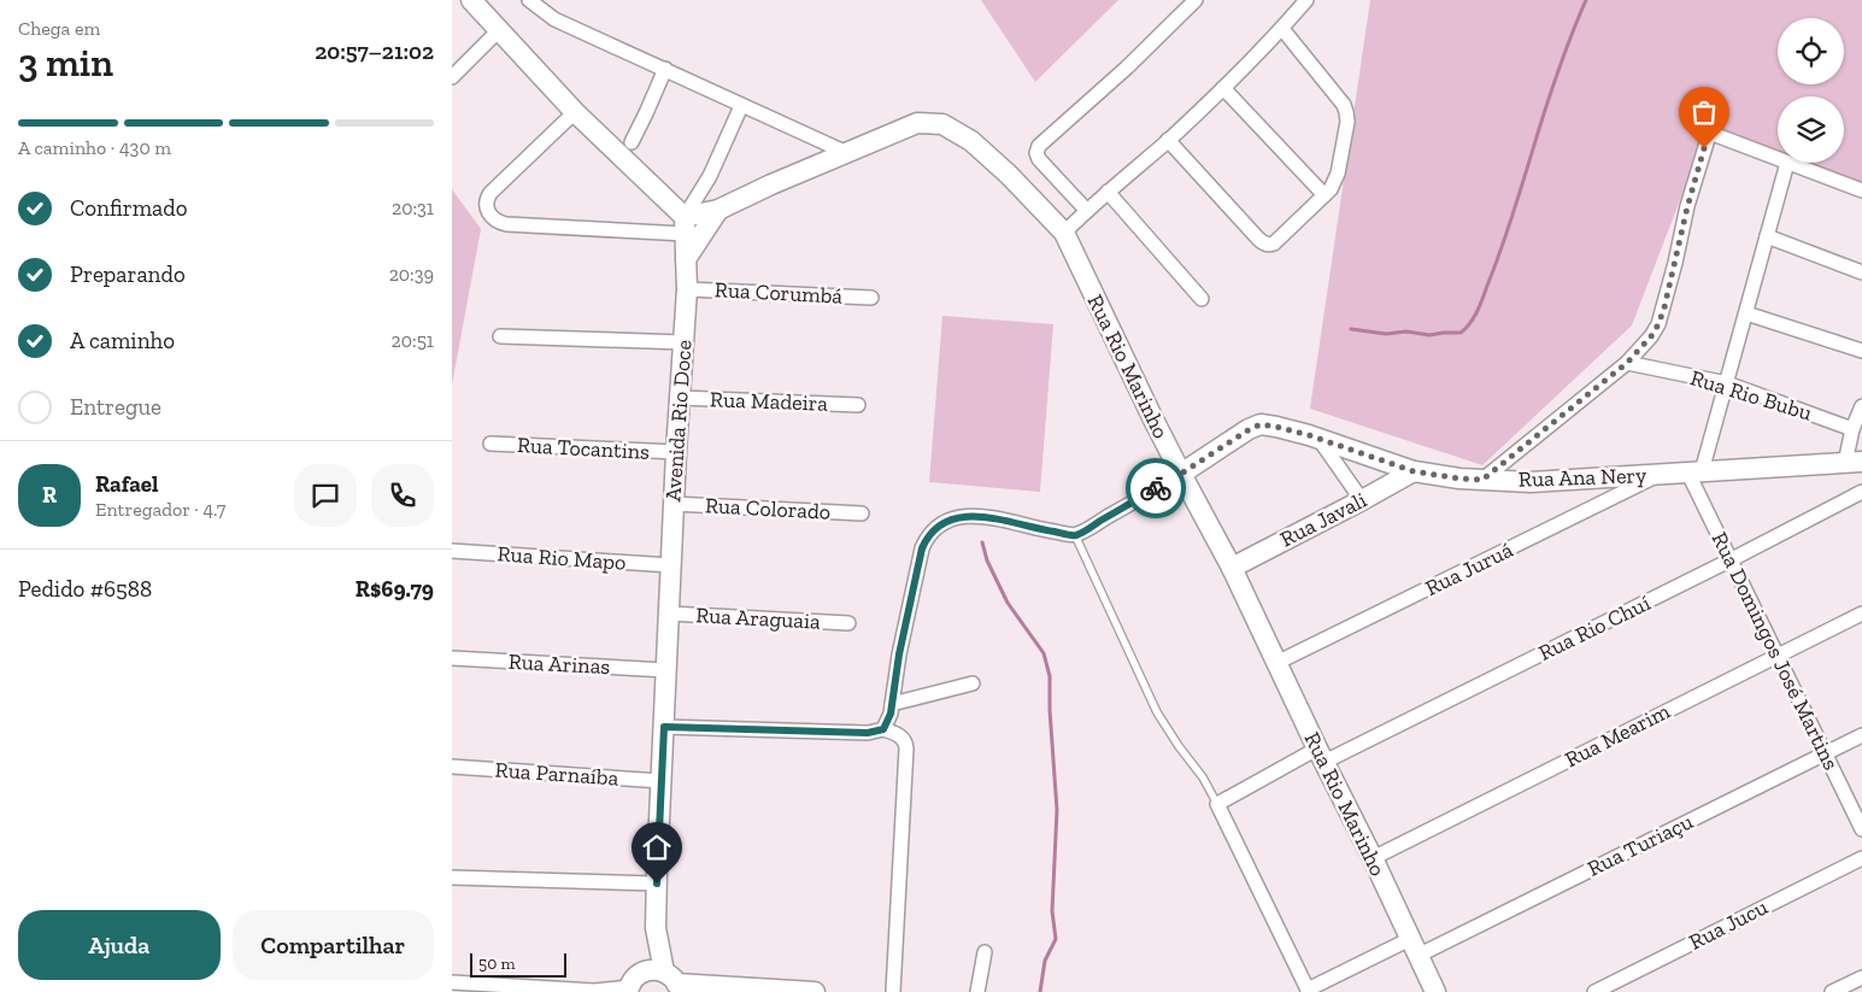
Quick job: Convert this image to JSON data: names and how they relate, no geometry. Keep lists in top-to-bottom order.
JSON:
{
  "streets": {
    "street": [
      "Rua Corumbá",
      "Rua Rio Marinho",
      "Rua Rio Bubu",
      "Rua Madeira",
      "Avenida Rio Doce",
      "Rua Tocantins",
      "Rua Ana Nery",
      "Rua Colorado",
      "Rua Javali",
      "Rua Rio Mapo",
      "Rua Juruá",
      "Rua Araguaia",
      "Rua Rio Chuí",
      "Rua Domingos José Martins",
      "Rua Arinas",
      "Rua Mearim",
      "Rua Parnaíba",
      "Rua Turiaçu",
      "Rua Jucu"
    ]
  },
  "crossings": [
    ["Rua Corumbá", "Avenida Rio Doce"],
    ["Rua Rio Marinho", "Avenida Rio Doce"],
    ["Rua Rio Marinho", "Rua Ana Nery"],
    ["Rua Rio Marinho", "Rua Javali"],
    ["Rua Rio Marinho", "Rua Juruá"],
    ["Rua Rio Marinho", "Rua Rio Chuí"],
    ["Rua Rio Marinho", "Rua Mearim"],
    ["Rua Rio Marinho", "Rua Turiaçu"],
    ["Rua Madeira", "Avenida Rio Doce"],
    ["Avenida Rio Doce", "Rua Tocantins"],
    ["Avenida Rio Doce", "Rua Colorado"],
    ["Avenida Rio Doce", "Rua Rio Mapo"],
    ["Avenida Rio Doce", "Rua Araguaia"],
    ["Avenida Rio Doce", "Rua Arinas"],
    ["Avenida Rio Doce", "Rua Parnaíba"],
    ["Rua Ana Nery", "Rua Javali"],
    ["Rua Ana Nery", "Rua Juruá"],
    ["Rua Ana Nery", "Rua Domingos José Martins"],
    ["Rua Rio Chuí", "Rua Domingos José Martins"],
    ["Rua Domingos José Martins", "Rua Mearim"],
    ["Rua Domingos José Martins", "Rua Turiaçu"]
  ],
  "scale_bar": "50 m",
  "page": {
    "heading": ["3 min", "Chega em", "20:57–21:02"],
    "panel": [
      "Rafael",
      "Entregador · 4.7",
      "Pedido #6588",
      "R$69.79"
    ],
    "bar": "A caminho · 430 m",
    "list": [
      ["Confirmado", "20:31"],
      ["Preparando", "20:39"],
      ["A caminho", "20:51"],
      "Entregue"
    ],
    "round": "R",
    "buttons": ["Ajuda", "Compartilhar"],
    "scale": "50 m"
  }
}
